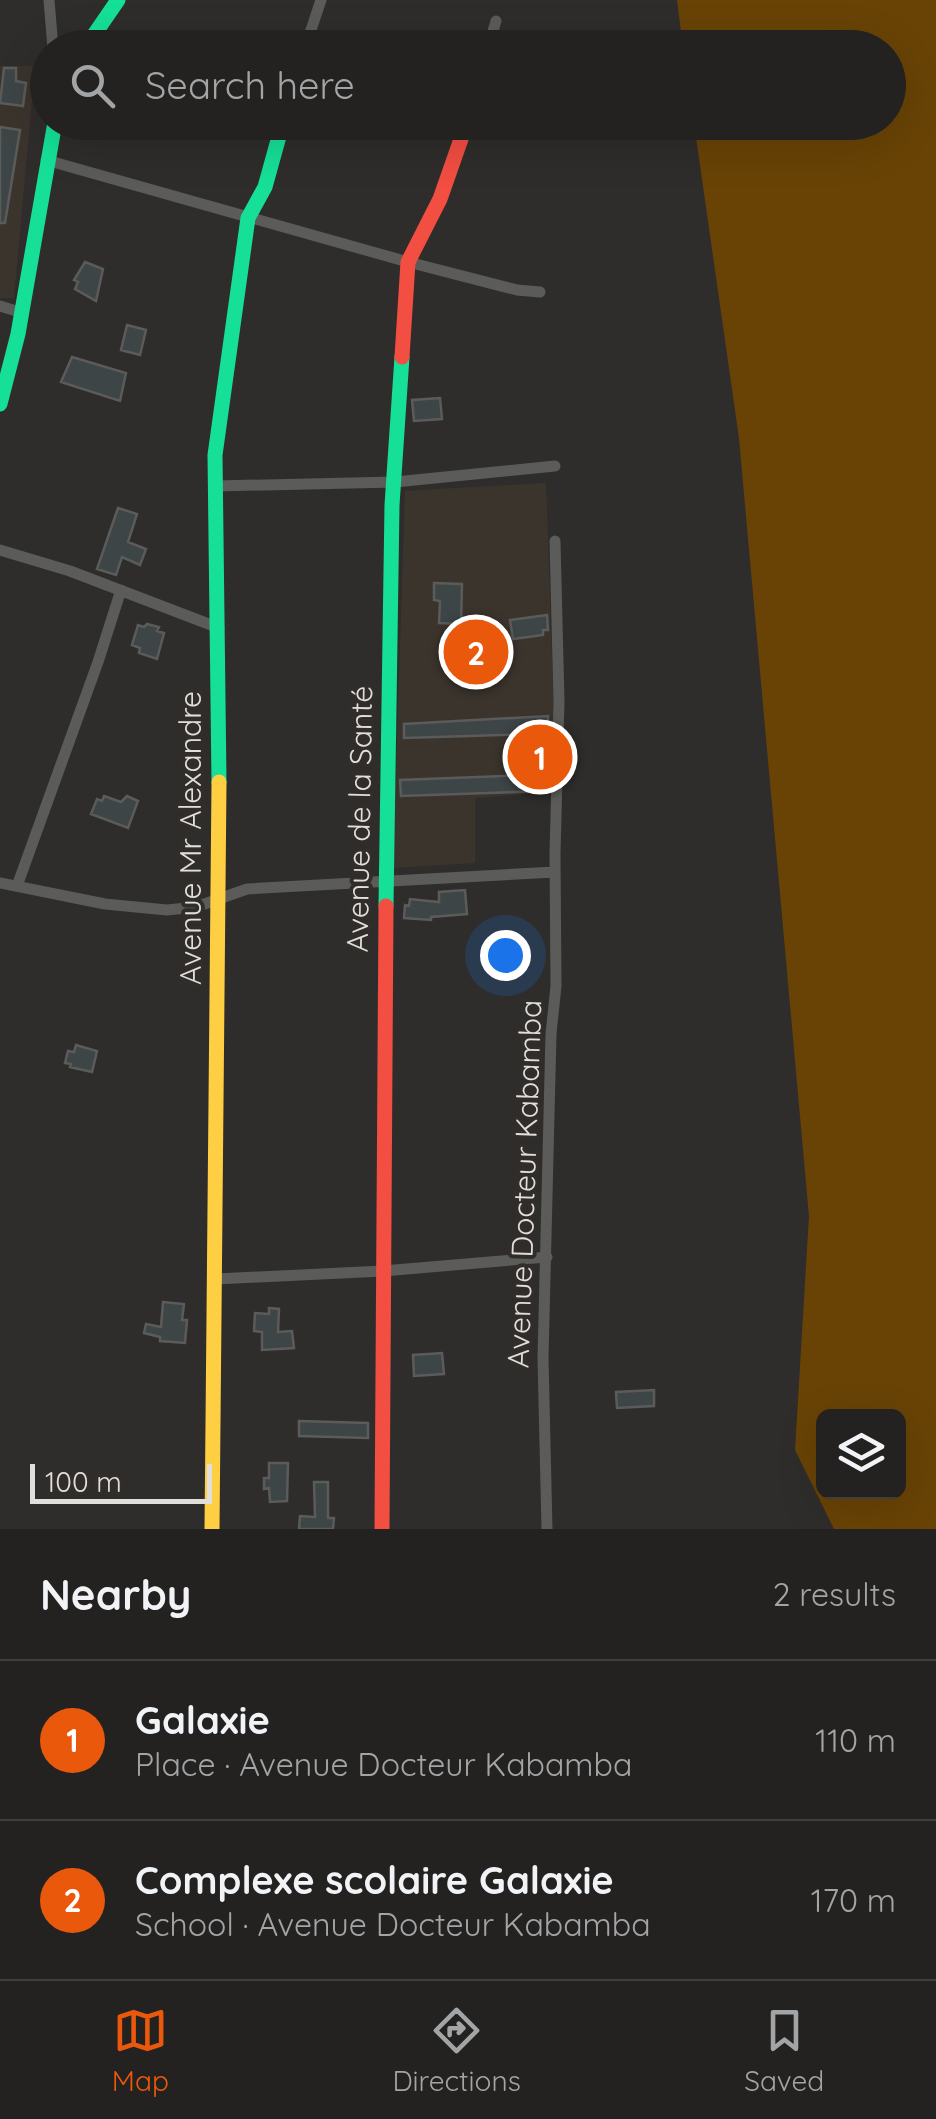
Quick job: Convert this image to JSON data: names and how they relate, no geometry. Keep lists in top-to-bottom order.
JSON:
{
  "streets": {
    "street": ["Avenue de la Santé", "Avenue Mr Alexandre", "Avenue Docteur Kabamba"]
  },
  "scale_bar": "100 m",
  "page": {
    "search": "Search here",
    "pins": ["2", "1"],
    "scale": "100 m",
    "heading": ["Nearby", "2 results"],
    "list": [
      {
        "mark": "1",
        "name": "Galaxie",
        "note": "Place · Avenue Docteur Kabamba",
        "value": "110 m"
      },
      {
        "mark": "2",
        "name": "Complexe scolaire Galaxie",
        "note": "School · Avenue Docteur Kabamba",
        "value": "170 m"
      }
    ],
    "nav": ["Map", "Directions", "Saved"]
  }
}
